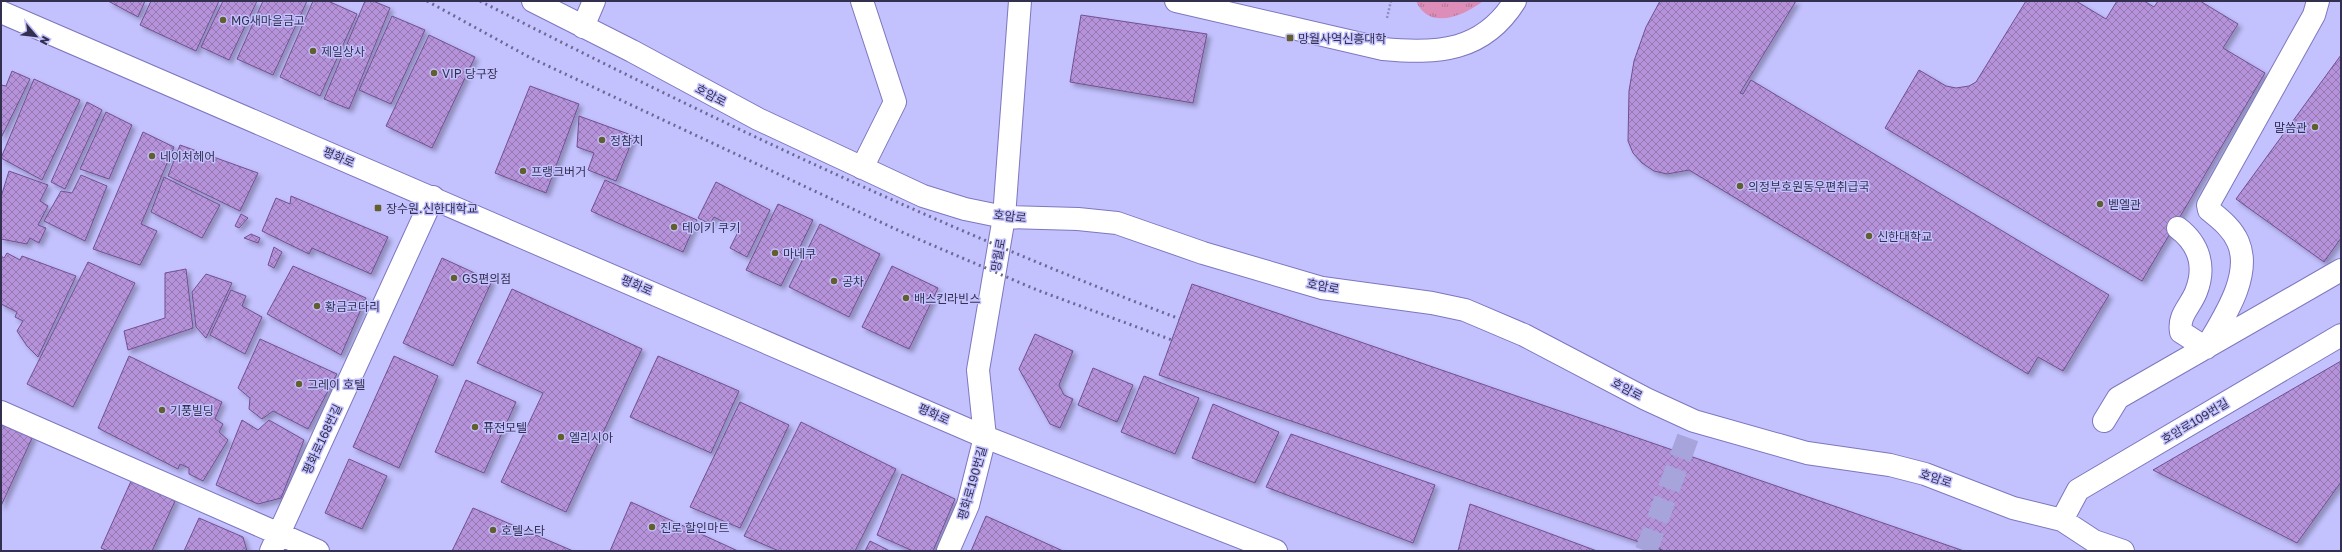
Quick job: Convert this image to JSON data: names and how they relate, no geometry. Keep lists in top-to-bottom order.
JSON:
{
  "streets": {
    "street": [
      "호암로",
      "평화로",
      "망월로",
      "호암로109번길",
      "평화로168번길",
      "평화로190번길"
    ]
  },
  "crossings": [
    ["호암로", "망월로"],
    ["호암로", "호암로109번길"],
    ["평화로", "망월로"],
    ["평화로", "평화로168번길"],
    ["평화로", "평화로190번길"],
    ["망월로", "평화로190번길"]
  ],
  "places": {
    "other": [
      "MG새마을금고",
      "제일상사",
      "VIP 당구장",
      "말씀관",
      "정참치",
      "네이처헤어",
      "프랭크버거",
      "의정부호원동우편취급국",
      "벧엘관",
      "테이키 쿠키",
      "신한대학교",
      "마네쿠",
      "GS편의점",
      "공차",
      "배스킨라빈스",
      "황금코다리",
      "그레이 호텔",
      "기풍빌딩",
      "퓨전모텔",
      "엘리시아",
      "진로 할인마트",
      "호텔스타"
    ],
    "transit": ["망월사역신흥대학", "장수원.신한대학교"]
  },
  "north": "bottom right"
}
